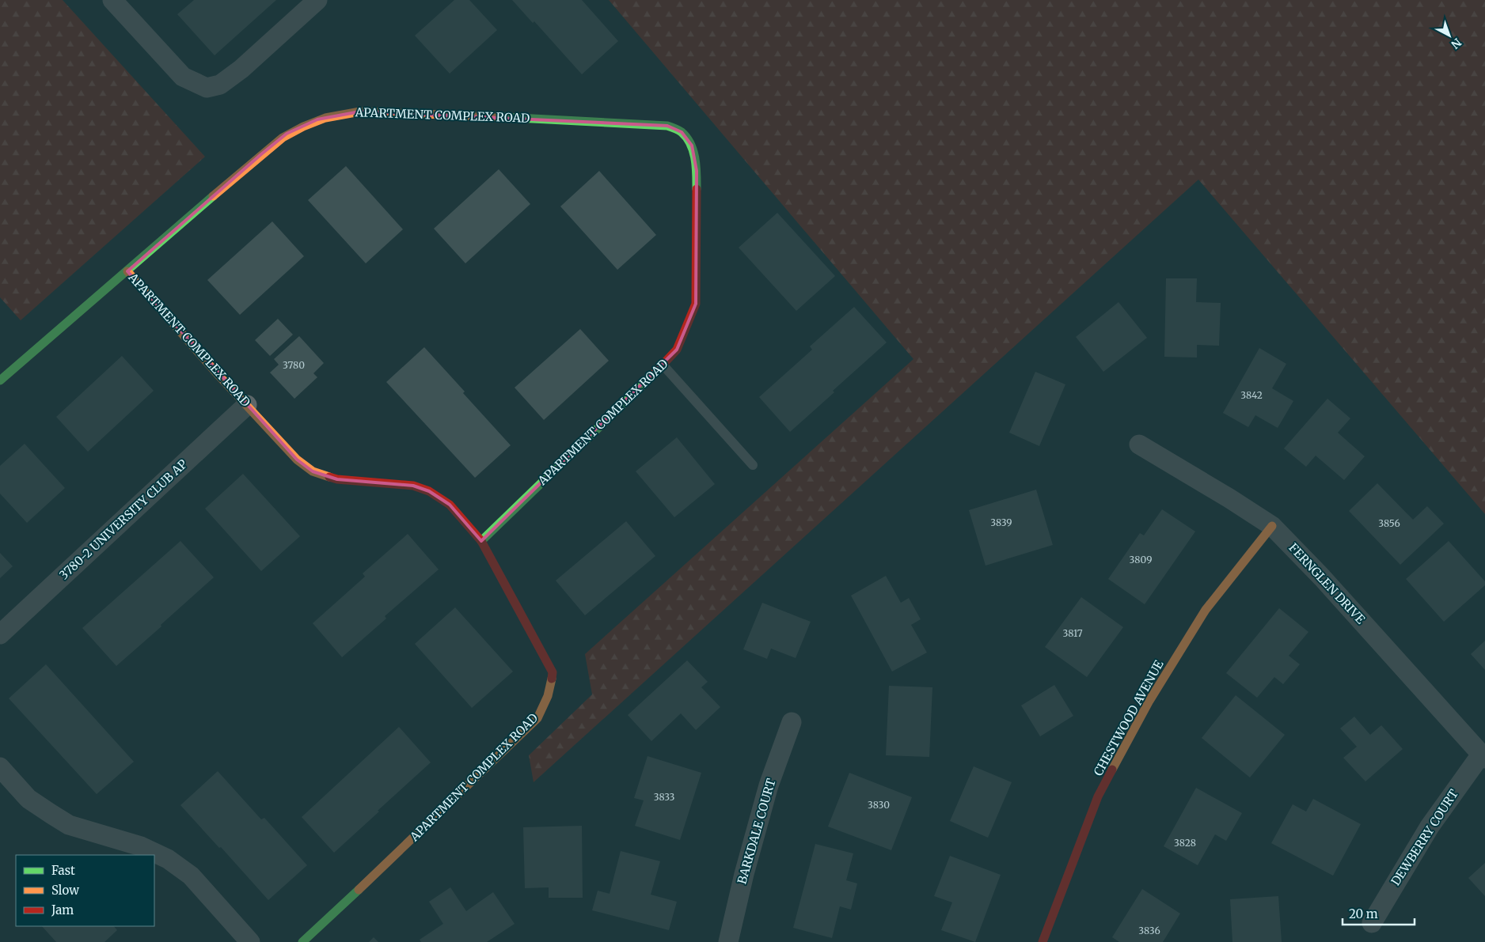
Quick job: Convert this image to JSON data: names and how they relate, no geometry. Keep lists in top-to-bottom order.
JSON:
{
  "streets": {
    "street": [
      "APARTMENT COMPLEX ROAD",
      "3780-2 UNIVERSITY CLUB AP",
      "FERNGLEN DRIVE",
      "CHESTWOOD AVENUE",
      "BARKDALE COURT",
      "DEWBERRY COURT"
    ]
  },
  "crossings": [
    ["APARTMENT COMPLEX ROAD", "3780-2 UNIVERSITY CLUB AP"],
    ["FERNGLEN DRIVE", "CHESTWOOD AVENUE"],
    ["FERNGLEN DRIVE", "DEWBERRY COURT"]
  ],
  "house_numbers": [
    "3780",
    "3842",
    "3839",
    "3856",
    "3809",
    "3817",
    "3833",
    "3830",
    "3828",
    "3836"
  ],
  "legend": ["Fast", "Slow", "Jam"],
  "scale_bar": "20 m",
  "north": "bottom right"
}
